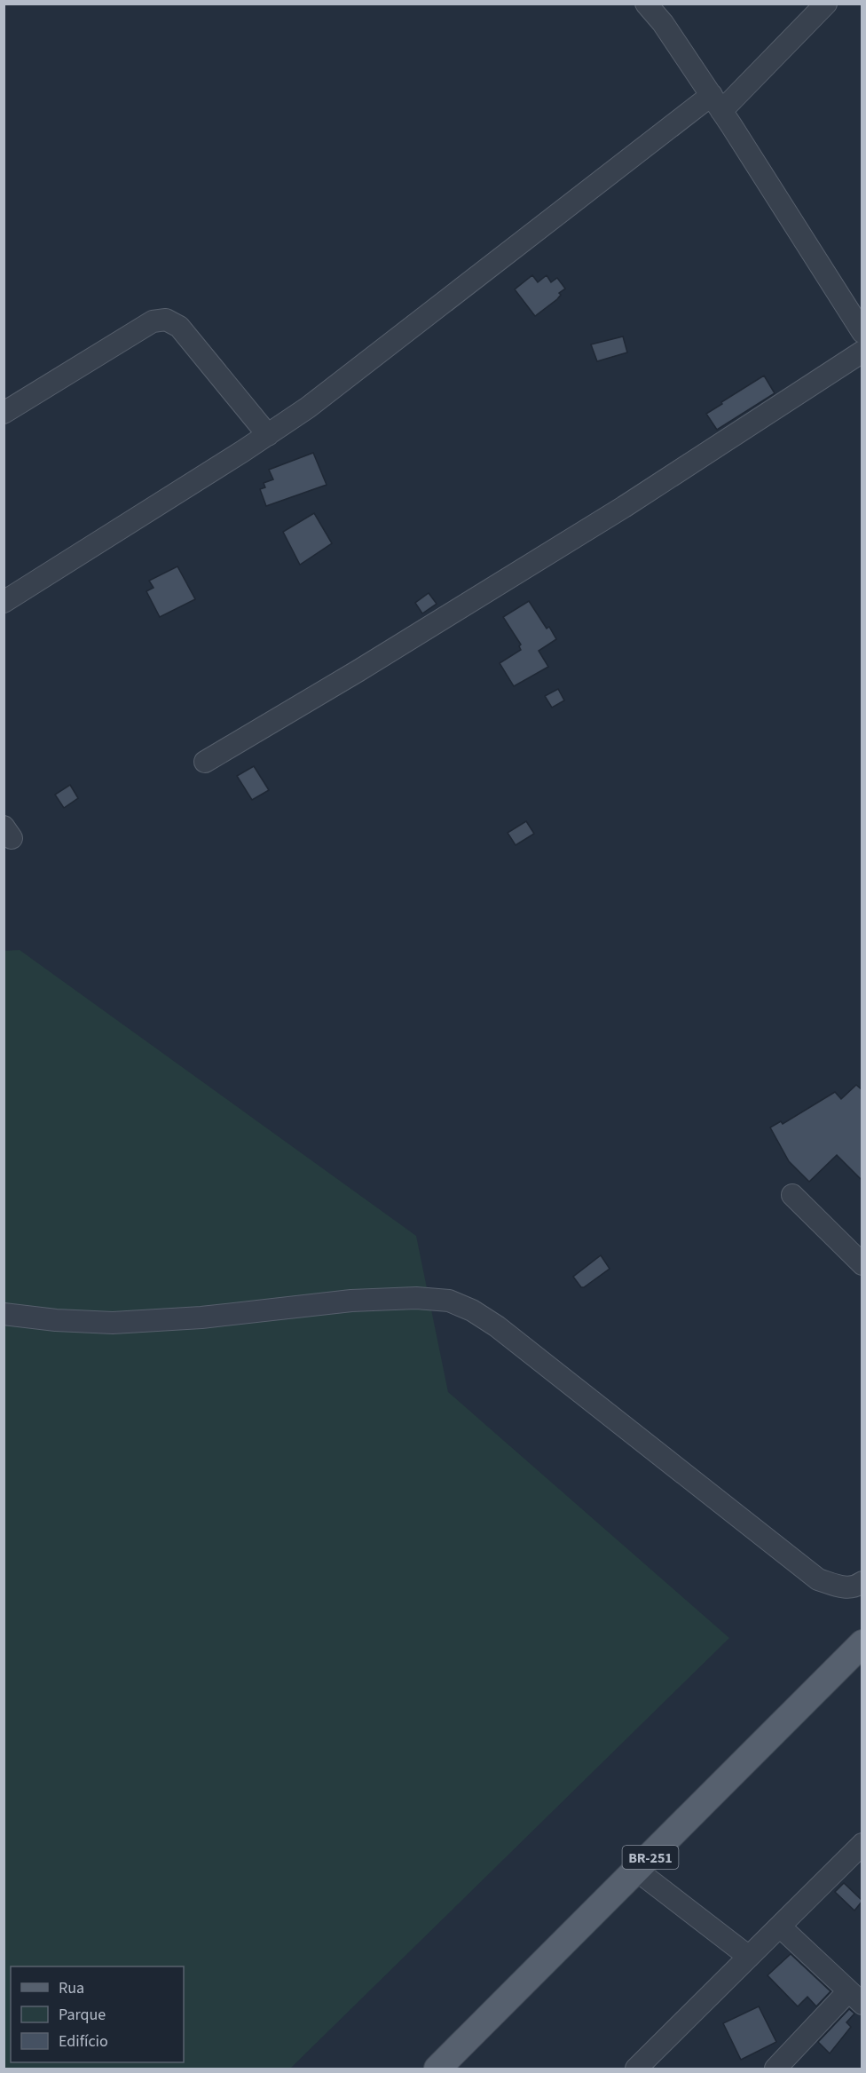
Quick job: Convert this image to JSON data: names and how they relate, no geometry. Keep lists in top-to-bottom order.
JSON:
{
  "streets": {
    "main road": ["BR-251"]
  },
  "legend": ["Rua", "Parque", "Edifício"]
}
